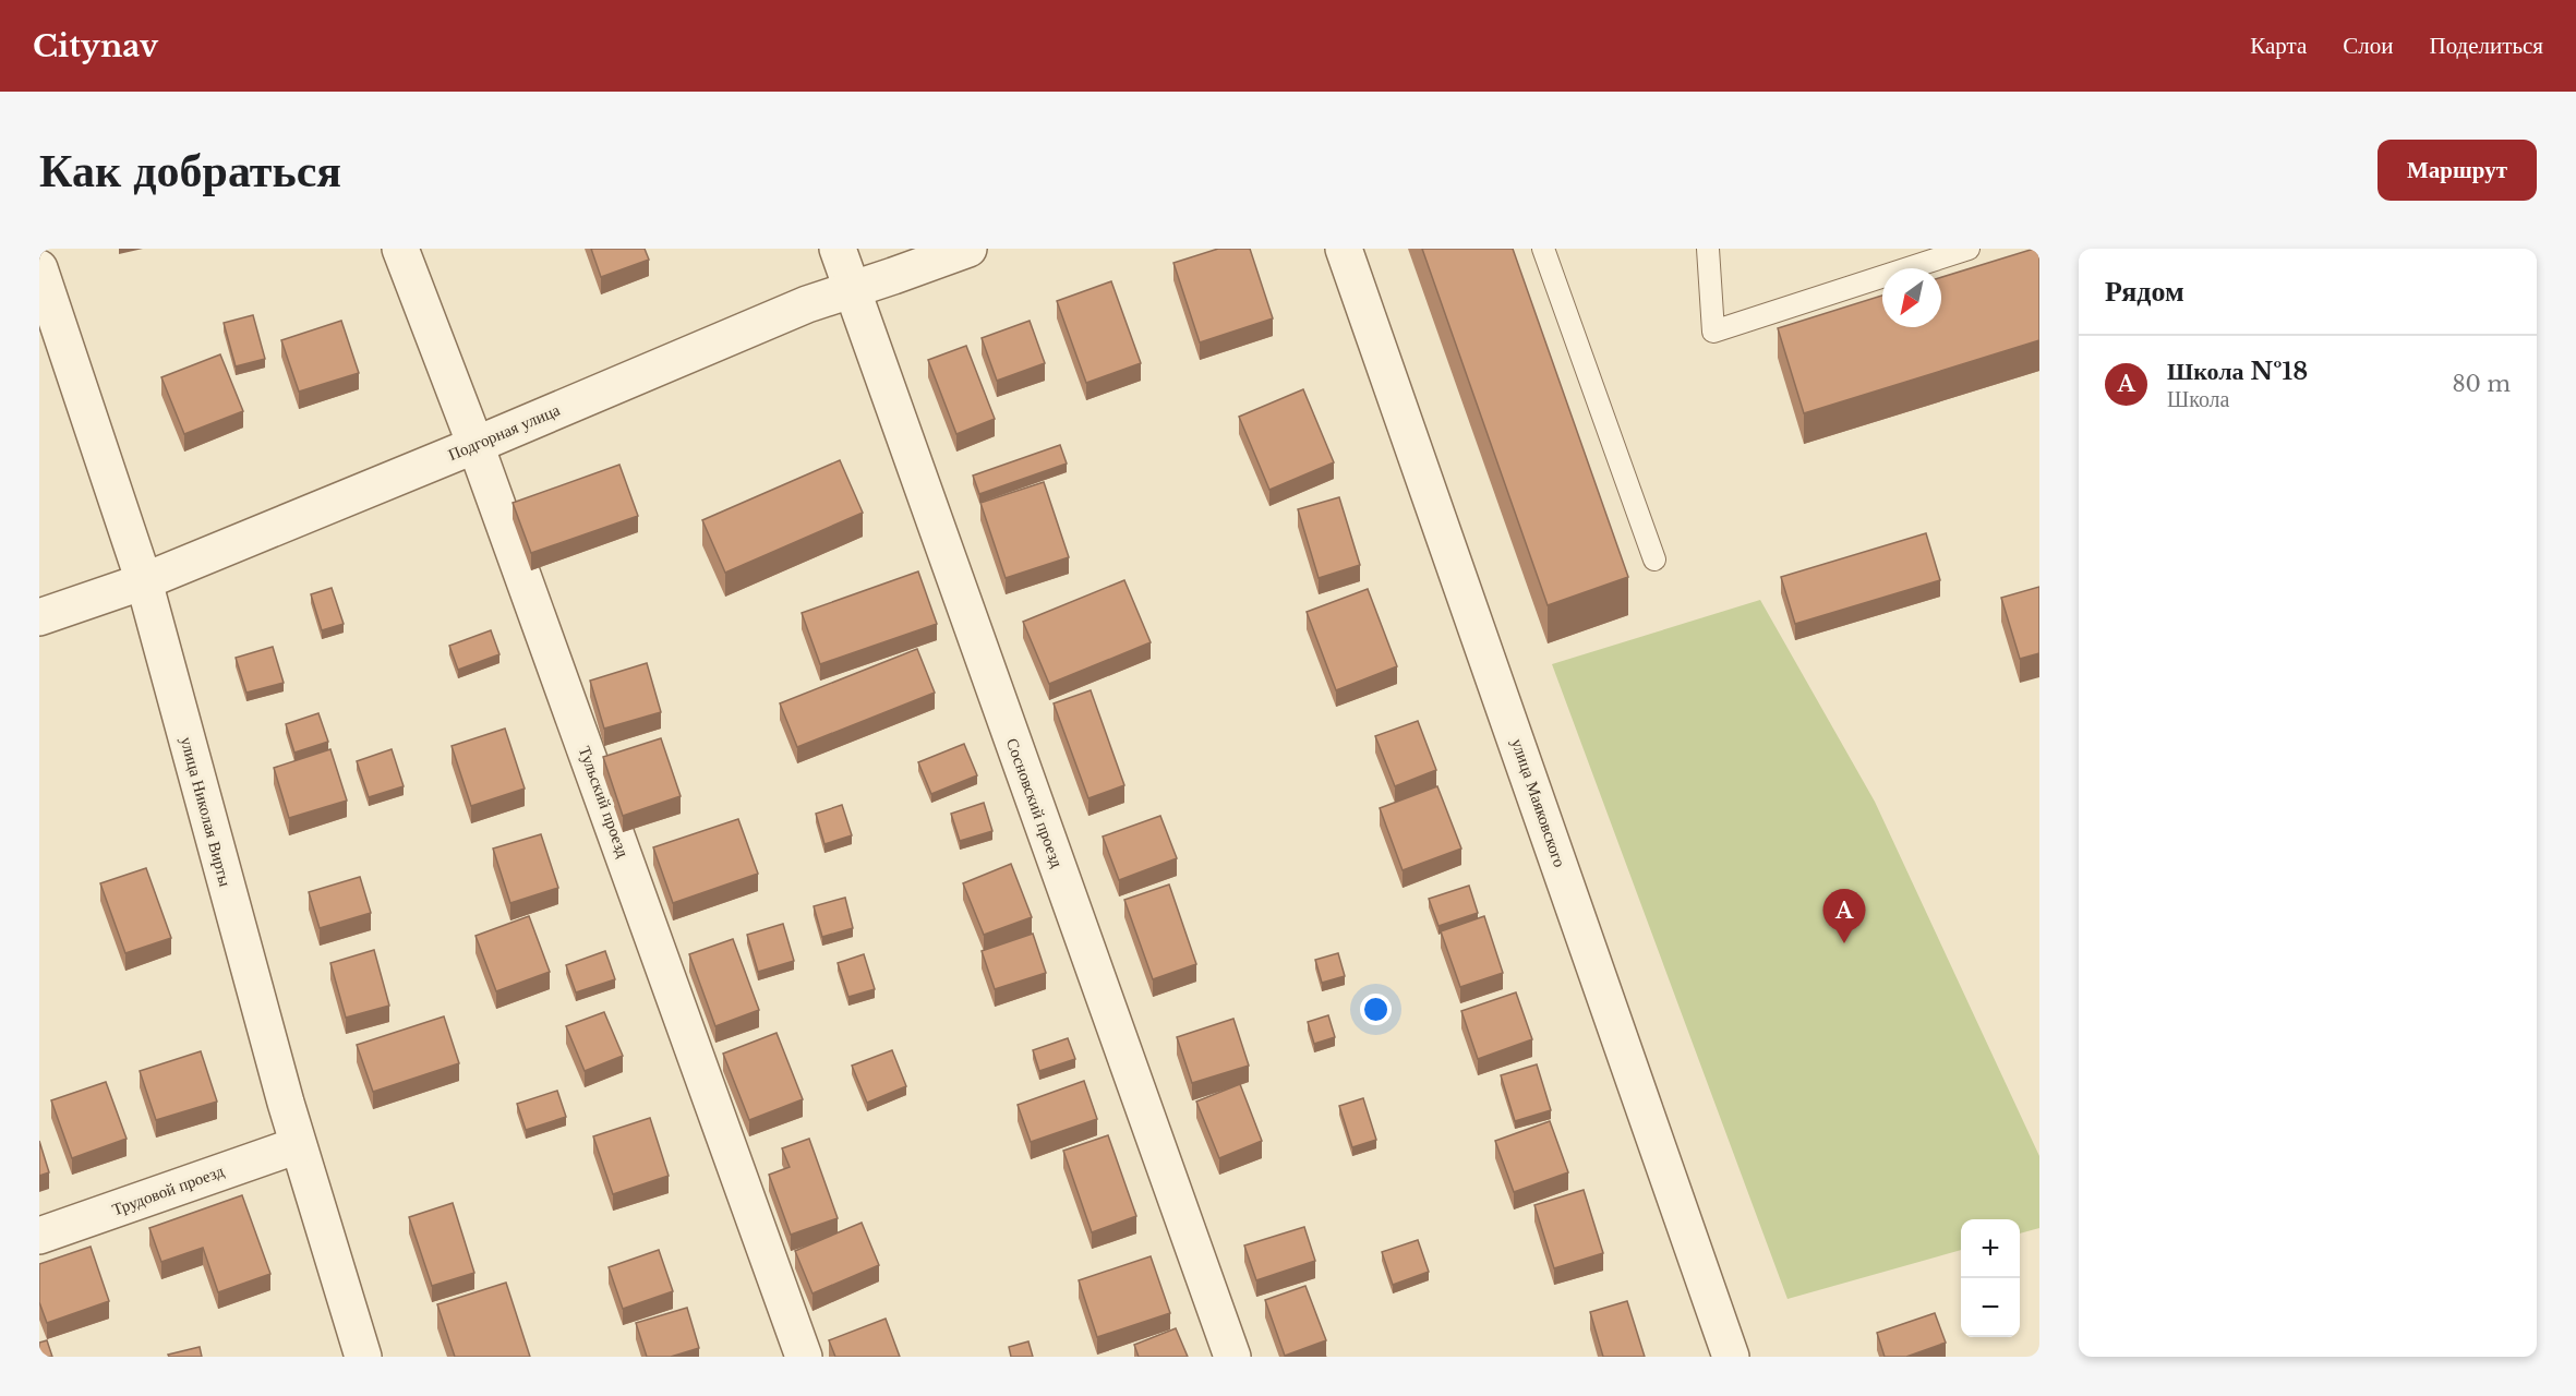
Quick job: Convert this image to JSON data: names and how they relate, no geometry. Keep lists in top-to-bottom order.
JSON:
{
  "streets": {
    "street": [
      "Подгорная улица",
      "Тульский проезд",
      "Сосновский проезд",
      "улица Маяковского",
      "улица Николая Вирты",
      "Трудовой проезд"
    ]
  },
  "crossings": [
    ["Подгорная улица", "Тульский проезд"],
    ["Подгорная улица", "Сосновский проезд"],
    ["Подгорная улица", "улица Николая Вирты"],
    ["улица Николая Вирты", "Трудовой проезд"]
  ],
  "north": "bottom left",
  "page": {
    "header": "Citynav",
    "nav": ["Карта", "Слои", "Поделиться"],
    "buttons": "Маршрут",
    "title": "Как добраться",
    "heading": "Рядом",
    "list": [
      {
        "mark": "A",
        "name": "Школа №18",
        "note": "Школа",
        "value": "80 m"
      }
    ],
    "pins": "A",
    "map_buttons": ["+", "−"]
  }
}
